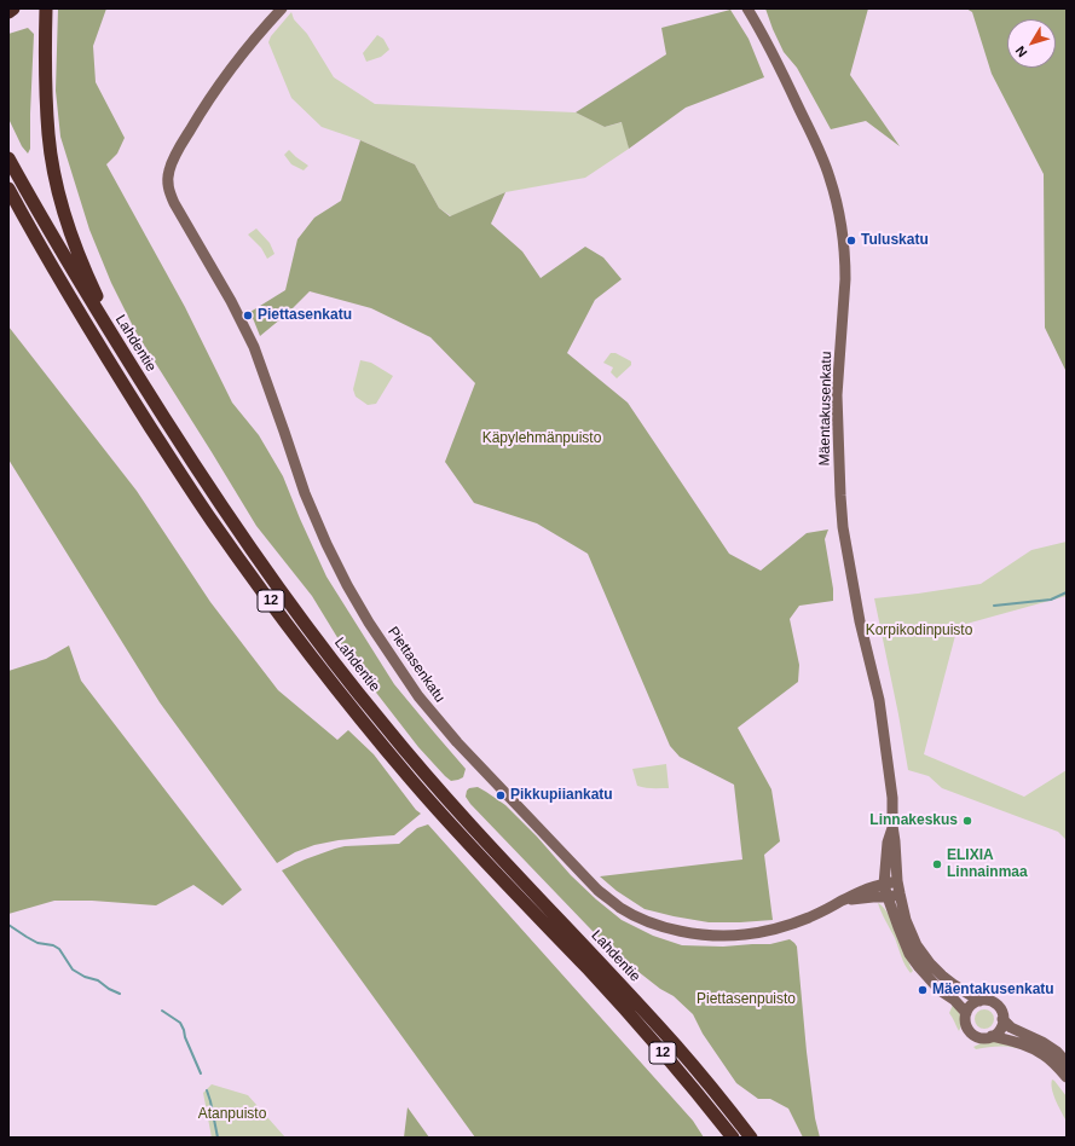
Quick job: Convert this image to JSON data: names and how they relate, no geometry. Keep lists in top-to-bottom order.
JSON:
{
  "streets": {
    "highway": ["Lahdentie", "12"],
    "main road": ["Mäentakusenkatu", "Piettasenkatu"]
  },
  "crossings": [
    ["Mäentakusenkatu", "Piettasenkatu"]
  ],
  "parks": [
    "Käpylehmänpuisto",
    "Korpikodinpuisto",
    "Piettasenpuisto",
    "Atanpuisto"
  ],
  "places": [
    "Tuluskatu",
    "Piettasenkatu",
    "Pikkupiiankatu",
    "Linnakeskus",
    "ELIXIA Linnainmaa",
    "Mäentakusenkatu"
  ],
  "north": "bottom left"
}
